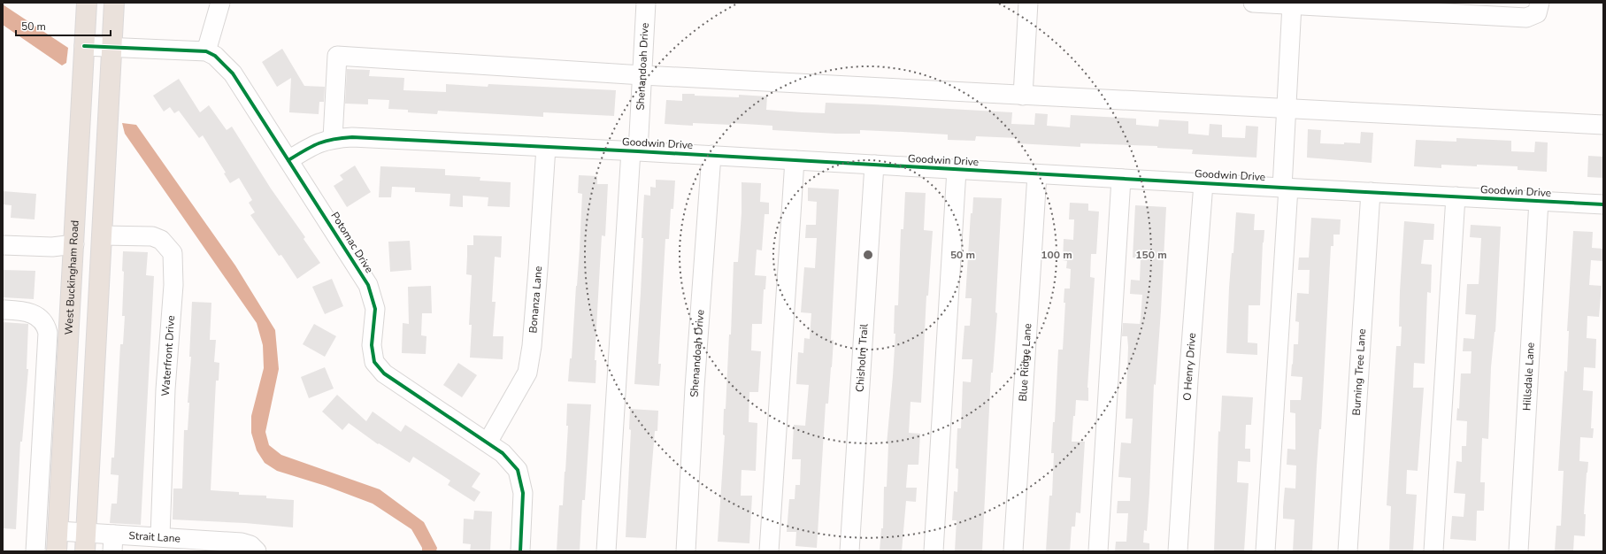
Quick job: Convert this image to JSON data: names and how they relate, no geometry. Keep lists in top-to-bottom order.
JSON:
{
  "streets": {
    "main road": ["West Buckingham Road"],
    "street": [
      "Shenandoah Drive",
      "Goodwin Drive",
      "Potomac Drive",
      "Bonanza Lane",
      "Waterfront Drive",
      "Chisholm Trail",
      "Blue Ridge Lane",
      "O Henry Drive",
      "Burning Tree Lane",
      "Hillsdale Lane",
      "Strait Lane"
    ]
  },
  "crossings": [
    ["Shenandoah Drive", "Goodwin Drive"],
    ["Goodwin Drive", "Potomac Drive"],
    ["Goodwin Drive", "Bonanza Lane"],
    ["Goodwin Drive", "Chisholm Trail"],
    ["Goodwin Drive", "Blue Ridge Lane"],
    ["Goodwin Drive", "O Henry Drive"],
    ["Goodwin Drive", "Burning Tree Lane"],
    ["Goodwin Drive", "Hillsdale Lane"],
    ["Potomac Drive", "Bonanza Lane"],
    ["West Buckingham Road", "Strait Lane"],
    ["Waterfront Drive", "Strait Lane"]
  ],
  "scale_bar": "50 m",
  "rings": ["50 m", "100 m", "150 m"]
}
